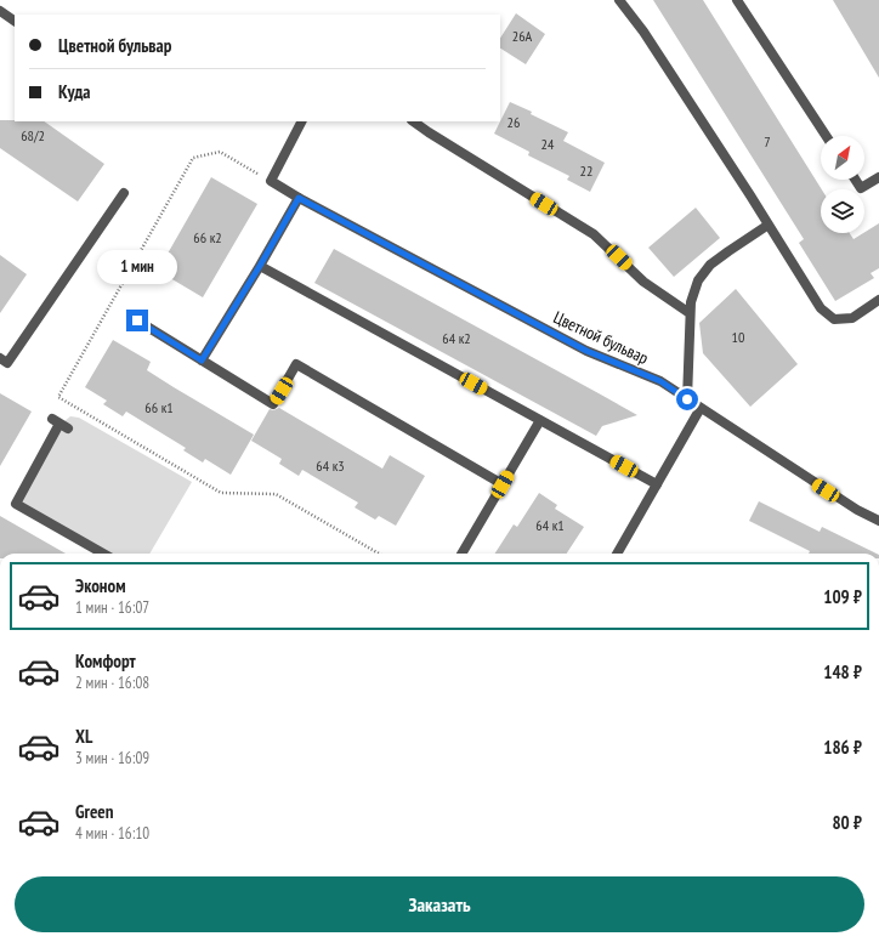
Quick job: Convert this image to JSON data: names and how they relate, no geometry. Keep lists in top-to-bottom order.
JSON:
{
  "streets": {
    "street": ["Цветной бульвар"]
  },
  "house_numbers": [
    "26А",
    "26",
    "68/2",
    "7",
    "24",
    "22",
    "66 к2",
    "10",
    "64 к2",
    "66 к1",
    "64 к3",
    "64 к1"
  ],
  "north": "top right",
  "page": {
    "banner": ["Цветной бульвар", "Куда"],
    "bubble": "1 мин",
    "list": [
      {
        "name": "Эконом",
        "note": "1 мин · 16:07",
        "value": "109 ₽"
      },
      {
        "name": "Комфорт",
        "note": "2 мин · 16:08",
        "value": "148 ₽"
      },
      {
        "name": "XL",
        "note": "3 мин · 16:09",
        "value": "186 ₽"
      },
      {
        "name": "Green",
        "note": "4 мин · 16:10",
        "value": "80 ₽"
      }
    ],
    "buttons": "Заказать"
  }
}
